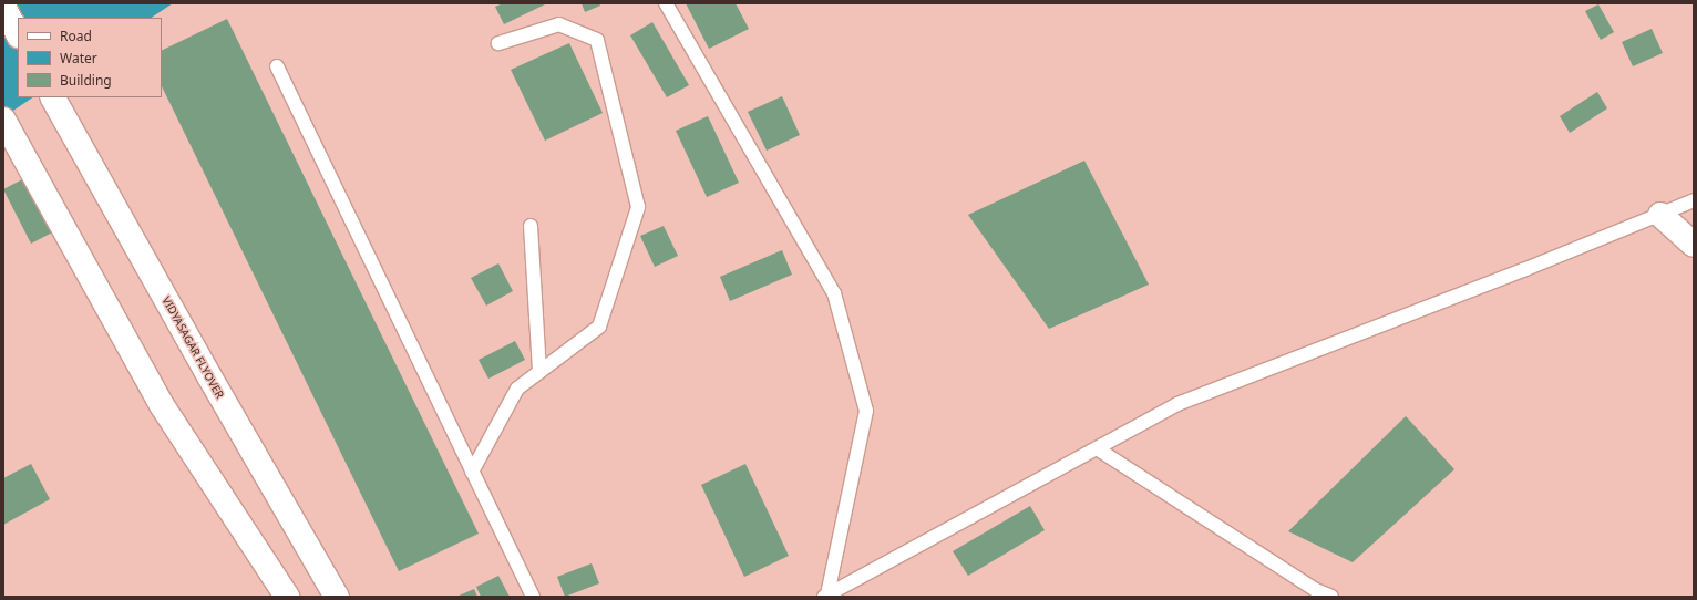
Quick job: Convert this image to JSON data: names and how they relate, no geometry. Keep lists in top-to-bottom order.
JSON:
{
  "streets": {
    "main road": ["VIDYASAGAR FLYOVER"]
  },
  "legend": ["Road", "Water", "Building"]
}
